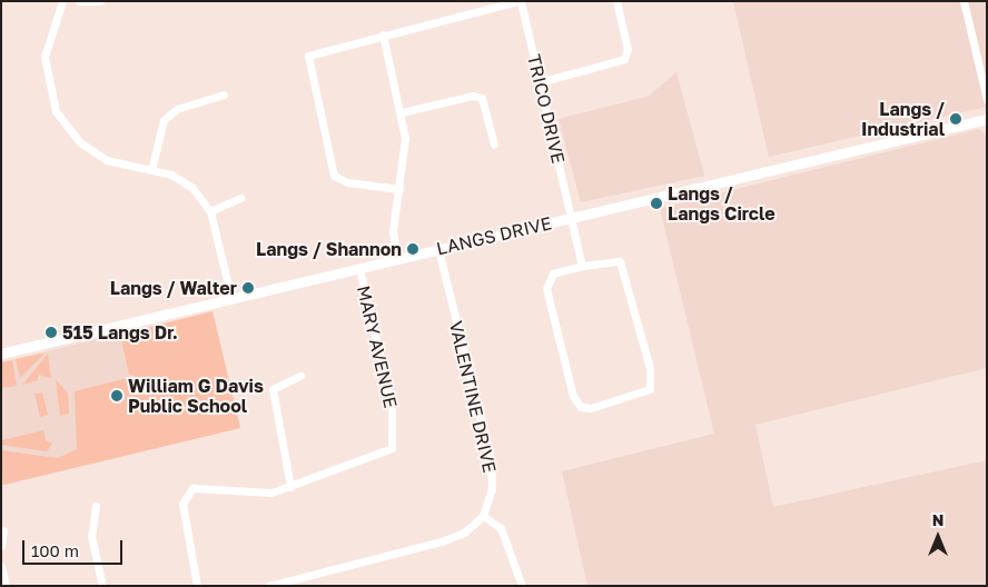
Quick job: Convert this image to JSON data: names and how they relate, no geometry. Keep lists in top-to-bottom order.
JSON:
{
  "streets": {
    "street": [
      "TRICO DRIVE",
      "LANGS DRIVE",
      "MARY AVENUE",
      "VALENTINE DRIVE"
    ]
  },
  "crossings": [
    ["TRICO DRIVE", "LANGS DRIVE"],
    ["LANGS DRIVE", "MARY AVENUE"],
    ["LANGS DRIVE", "VALENTINE DRIVE"]
  ],
  "places": [
    "Langs / Industrial",
    "Langs / Langs Circle",
    "Langs / Shannon",
    "Langs / Walter",
    "515 Langs Dr.",
    "William G Davis Public School"
  ],
  "scale_bar": "100 m",
  "north": "top"
}
